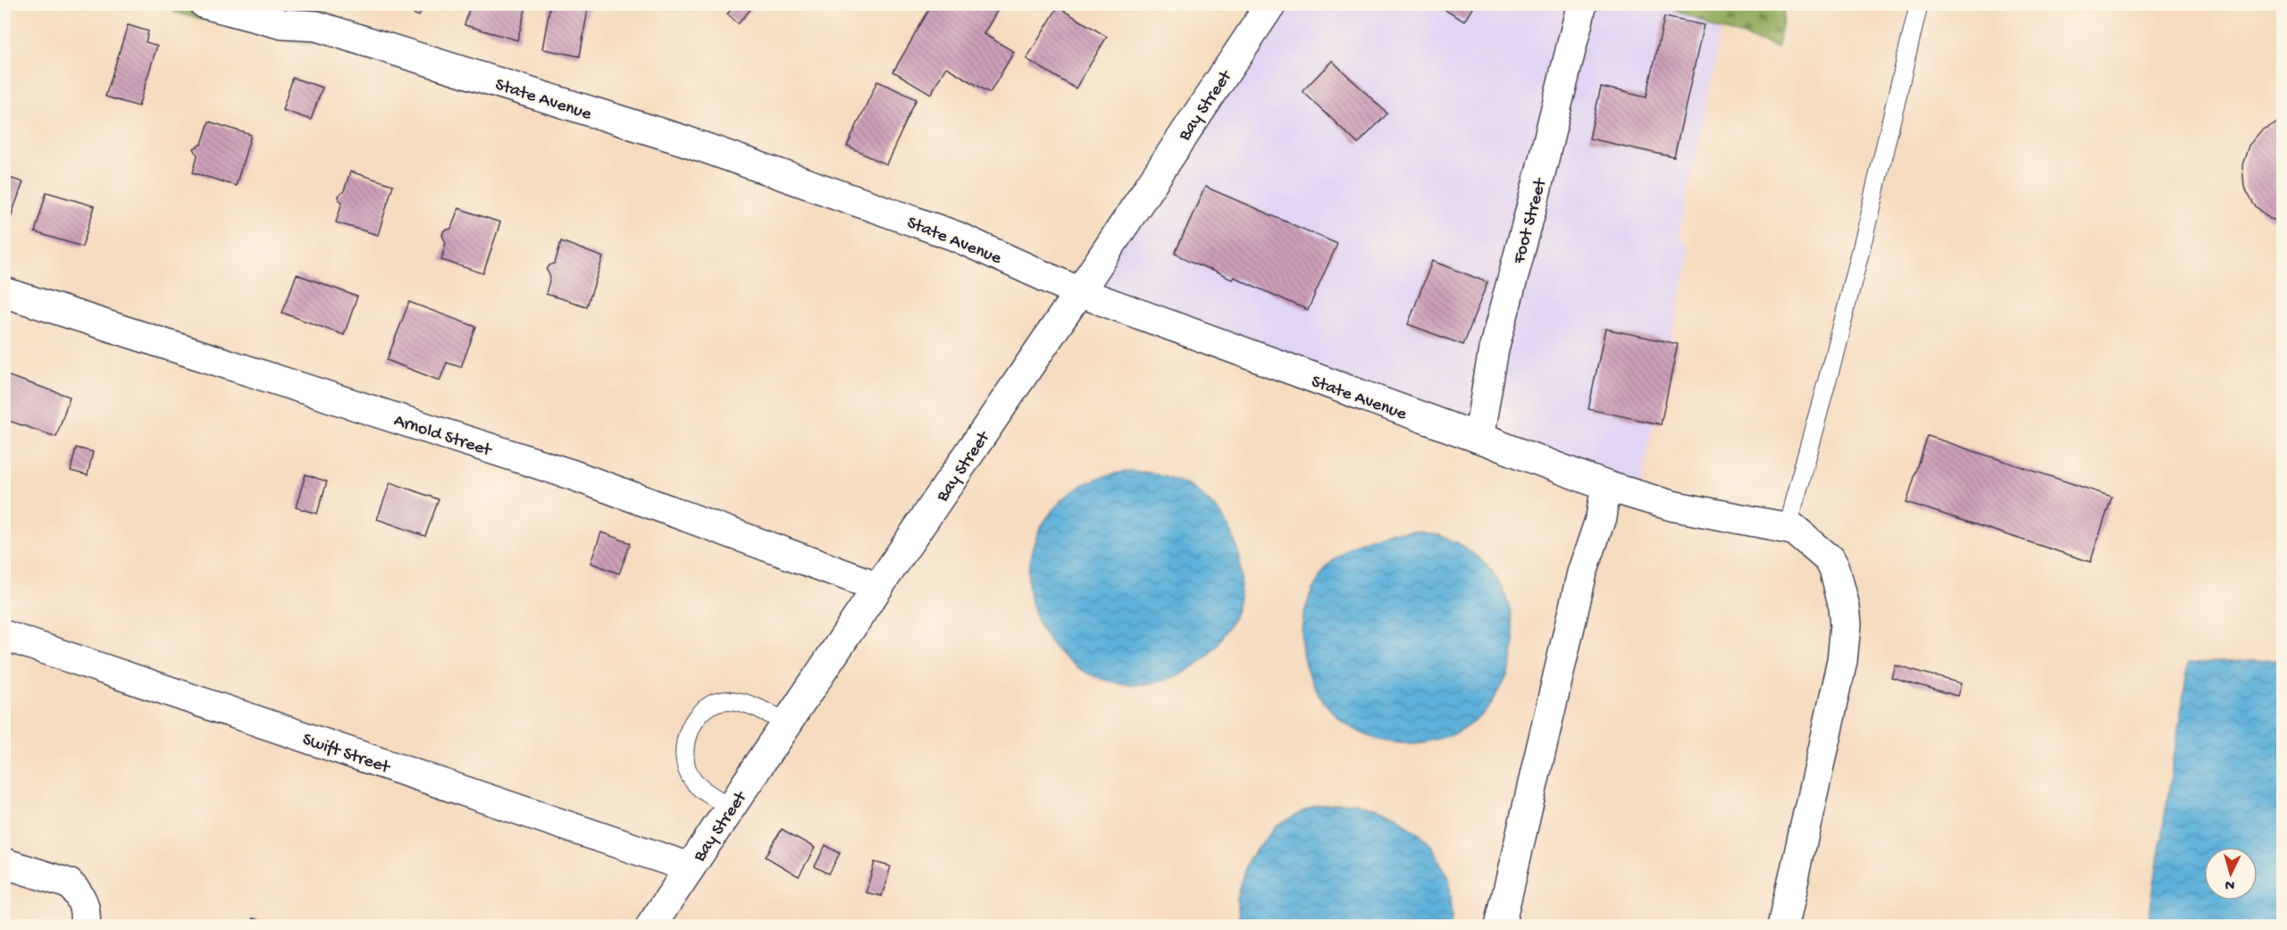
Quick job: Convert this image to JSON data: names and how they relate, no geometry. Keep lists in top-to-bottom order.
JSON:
{
  "streets": {
    "street": [
      "State Avenue",
      "Bay Street",
      "Foot Street",
      "Arnold Street",
      "Swift Street"
    ]
  },
  "crossings": [
    ["State Avenue", "Bay Street"],
    ["State Avenue", "Foot Street"],
    ["Bay Street", "Arnold Street"],
    ["Bay Street", "Swift Street"]
  ],
  "north": "bottom"
}
